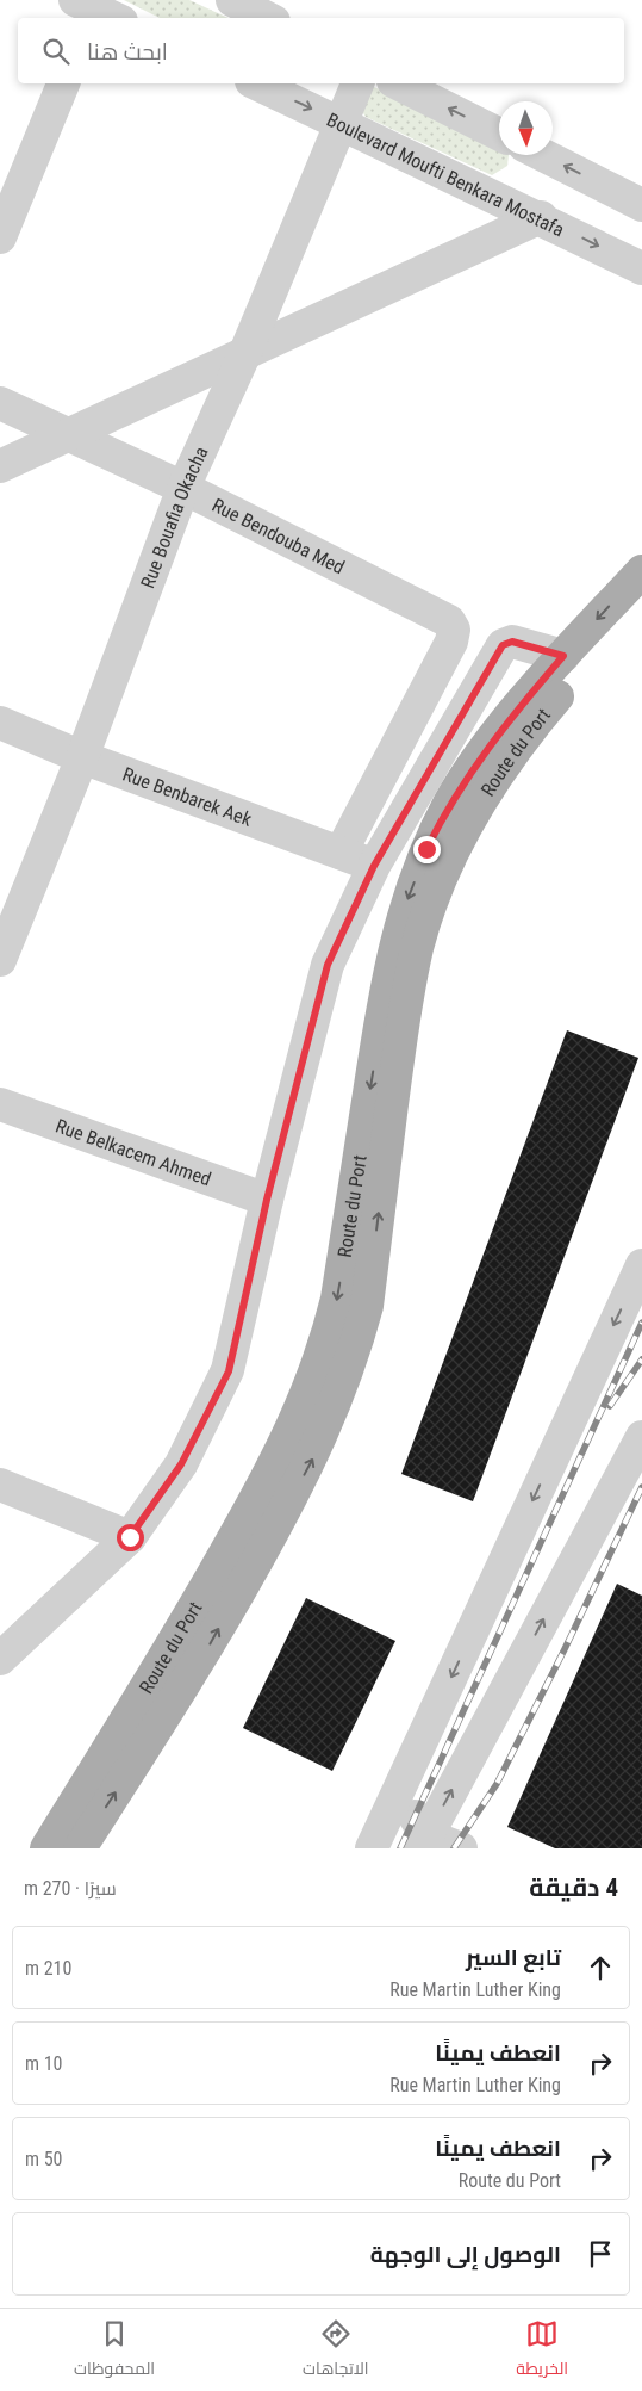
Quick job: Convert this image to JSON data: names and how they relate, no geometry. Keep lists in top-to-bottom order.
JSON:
{
  "streets": {
    "main road": ["Route du Port"],
    "street": [
      "Boulevard Moufti Benkara Mostafa",
      "Rue Bouafia Okacha",
      "Rue Bendouba Med",
      "Rue Benbarek Aek",
      "Rue Belkacem Ahmed"
    ]
  },
  "crossings": [
    ["Boulevard Moufti Benkara Mostafa", "Rue Bouafia Okacha"],
    ["Rue Bouafia Okacha", "Rue Bendouba Med"],
    ["Rue Bouafia Okacha", "Rue Benbarek Aek"],
    ["Rue Bendouba Med", "Rue Benbarek Aek"]
  ],
  "north": "bottom",
  "page": {
    "search": "ابحث هنا",
    "heading": ["4 دقيقة", "سيرًا · 270 m"],
    "list": [
      ["تابع السير", "Rue Martin Luther King", "210 m"],
      ["انعطف يمينًا", "Rue Martin Luther King", "10 m"],
      ["انعطف يمينًا", "Route du Port", "50 m"],
      "الوصول إلى الوجهة"
    ],
    "nav": ["الخريطة", "الاتجاهات", "المحفوظات"]
  }
}
